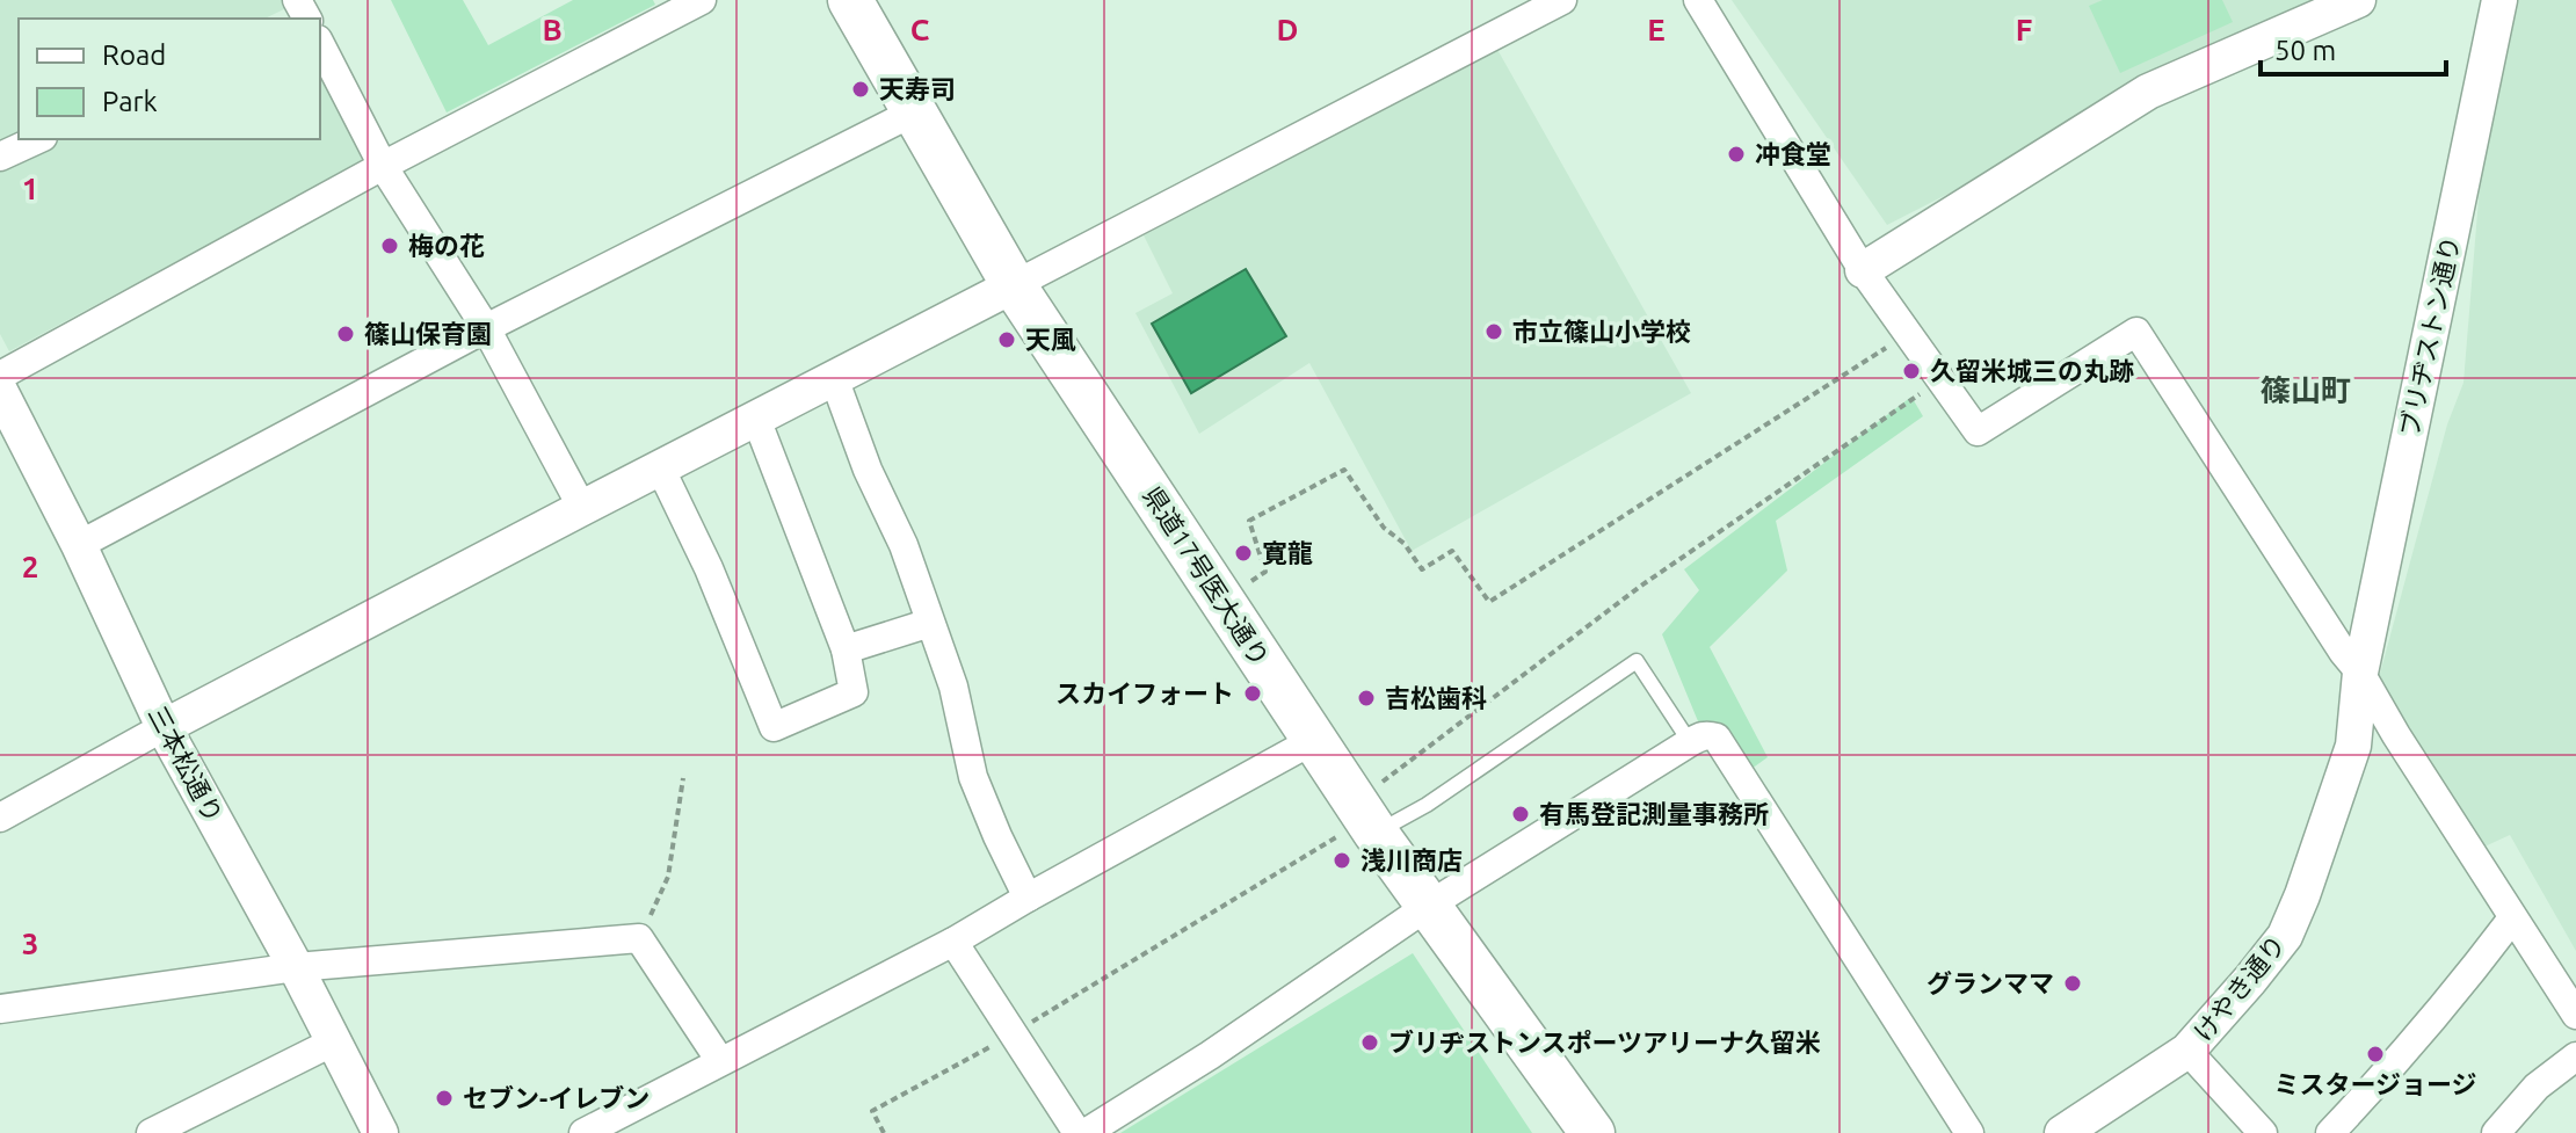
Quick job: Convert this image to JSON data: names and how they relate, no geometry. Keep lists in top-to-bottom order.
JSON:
{
  "streets": {
    "main road": ["県道17号医大通り"],
    "street": ["ブリヂストン通り", "三本松通り", "けやき通り"]
  },
  "crossings": [
    ["ブリヂストン通り", "けやき通り"]
  ],
  "districts": ["篠山町"],
  "places": [
    "天寿司",
    "冲食堂",
    "梅の花",
    "市立篠山小学校",
    "篠山保育園",
    "天風",
    "久留米城三の丸跡",
    "寛龍",
    "スカイフォート",
    "吉松歯科",
    "有馬登記測量事務所",
    "浅川商店",
    "グランママ",
    "ブリヂストンスポーツアリーナ久留米",
    "ミスタージョージ",
    "セブン-イレブン"
  ],
  "legend": ["Road", "Park"],
  "scale_bar": "50 m",
  "grid": {
    "columns": [
      "B",
      "C",
      "D",
      "E",
      "F"
    ],
    "rows": ["1", "2", "3"]
  }
}
